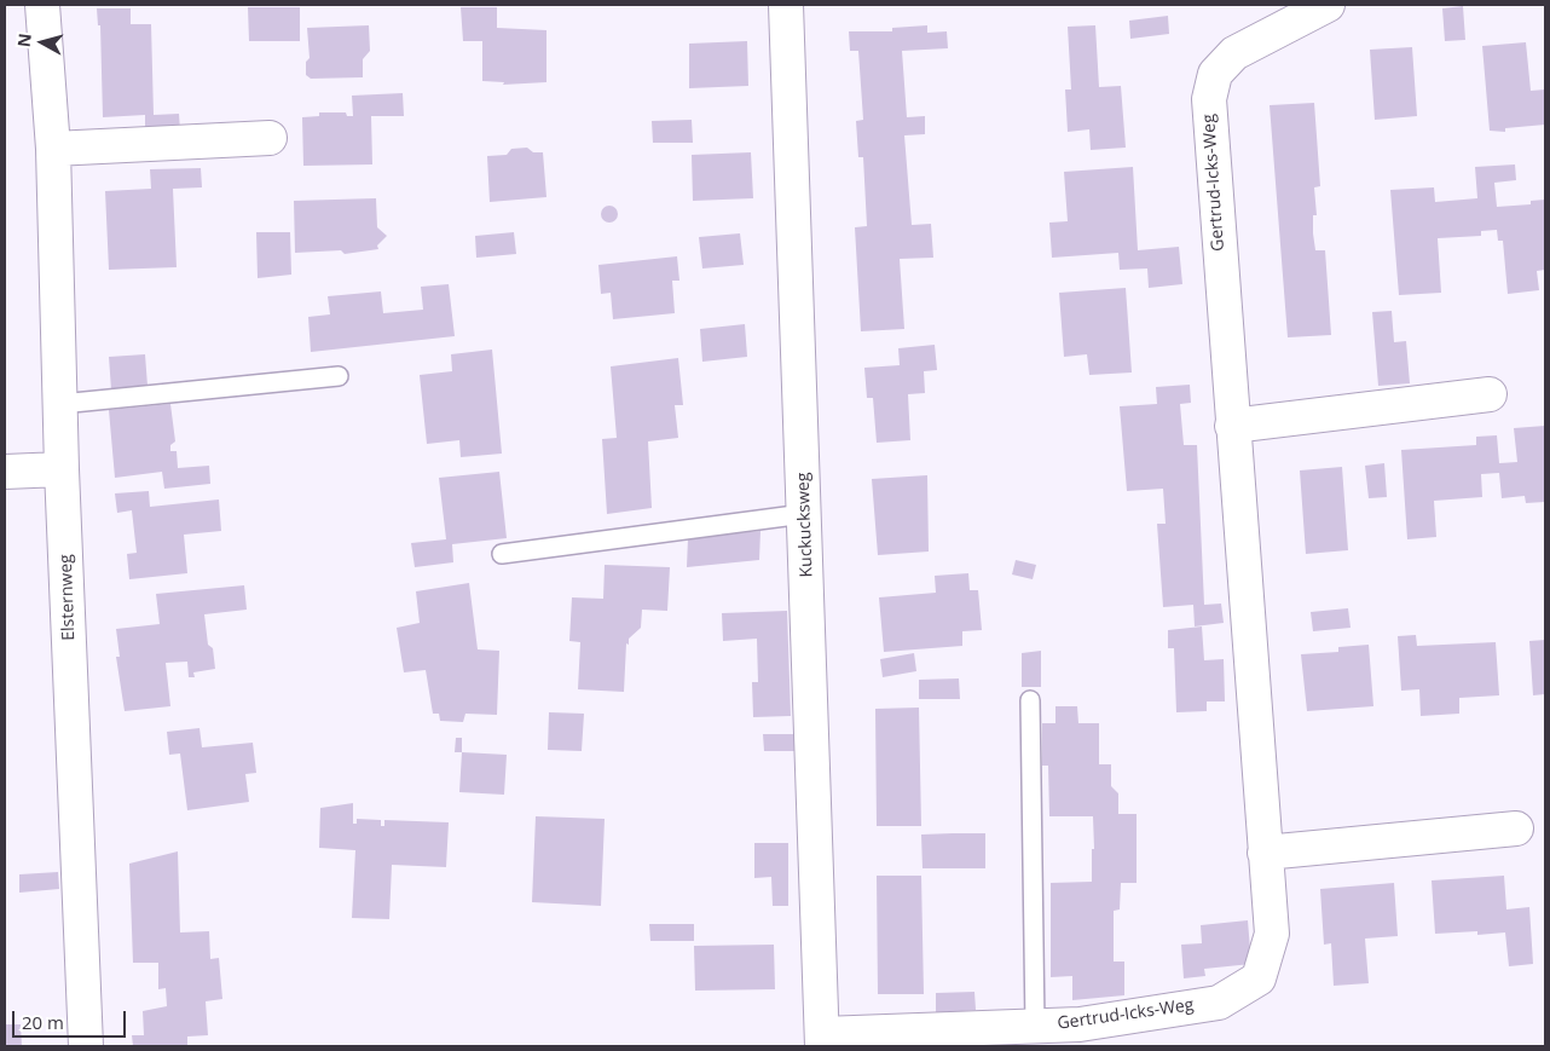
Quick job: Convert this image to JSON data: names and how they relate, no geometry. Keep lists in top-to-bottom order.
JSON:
{
  "streets": {
    "street": ["Gertrud-Icks-Weg", "Kuckucksweg", "Elsternweg"]
  },
  "crossings": [
    ["Gertrud-Icks-Weg", "Kuckucksweg"]
  ],
  "scale_bar": "20 m",
  "north": "left"
}
